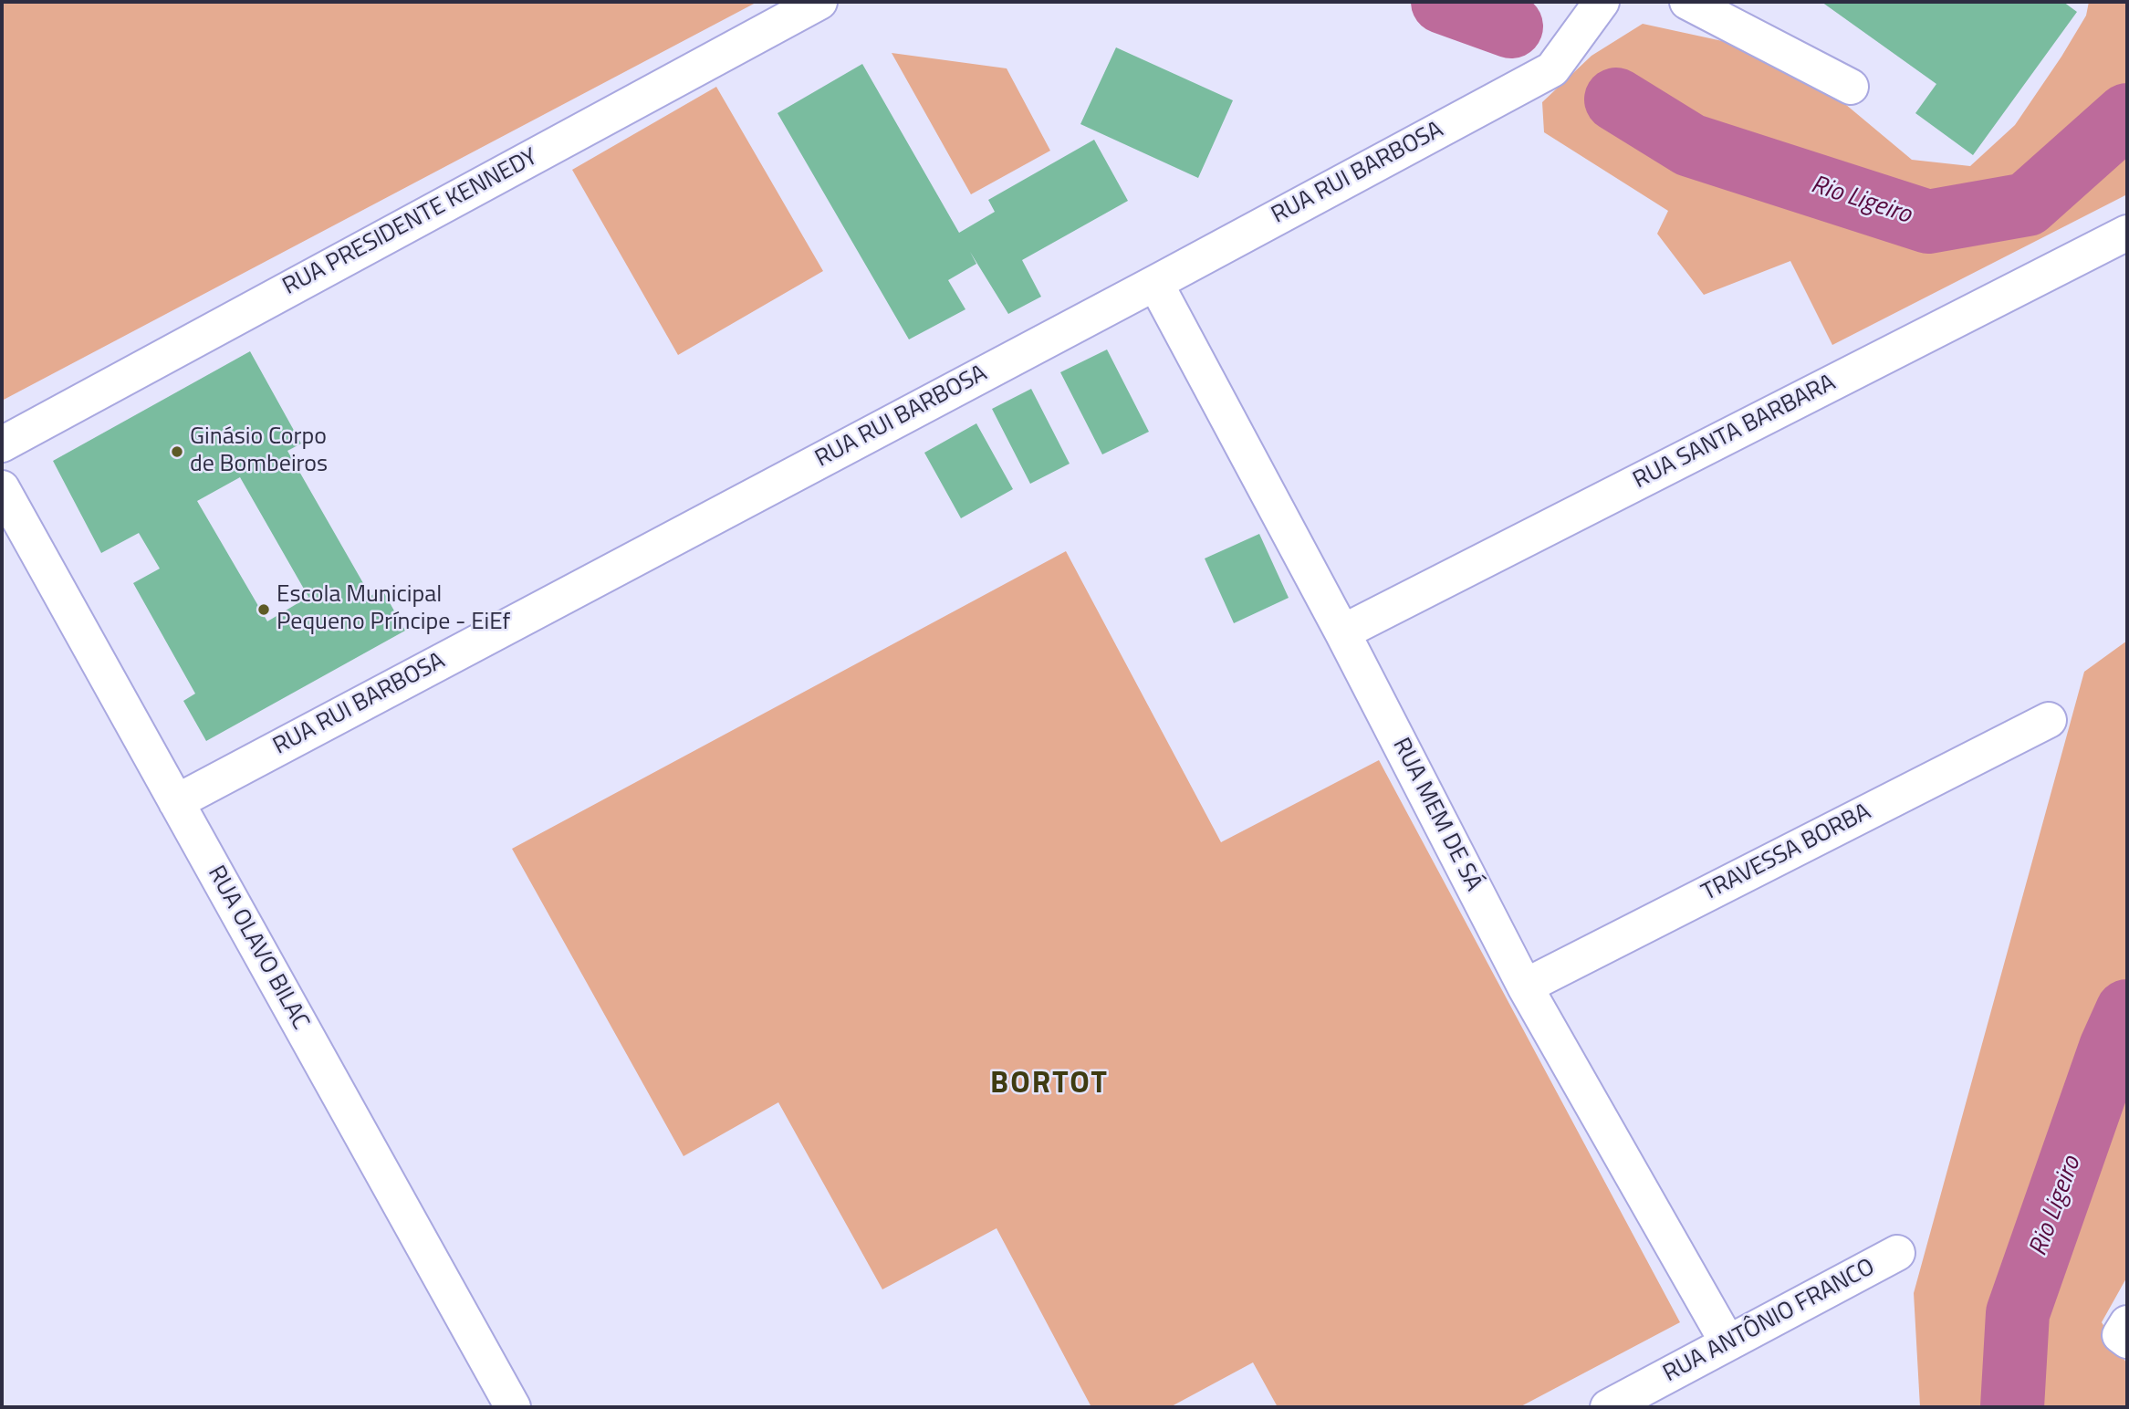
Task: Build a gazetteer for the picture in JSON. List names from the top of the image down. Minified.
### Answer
{"streets":{"street":["RUA RUI BARBOSA","RUA PRESIDENTE KENNEDY","RUA SANTA BARBARA","RUA MEM DE SÁ","TRAVESSA BORBA","RUA OLAVO BILAC","RUA ANTÔNIO FRANCO"]},"crossings":[["RUA RUI BARBOSA","RUA MEM DE SÁ"],["RUA RUI BARBOSA","RUA OLAVO BILAC"],["RUA SANTA BARBARA","RUA MEM DE SÁ"],["RUA MEM DE SÁ","TRAVESSA BORBA"],["RUA MEM DE SÁ","RUA ANTÔNIO FRANCO"]],"districts":["BORTOT"],"water":["Rio Ligeiro"],"places":["Ginásio Corpo de Bombeiros","Escola Municipal Pequeno Príncipe - EiEf"]}
